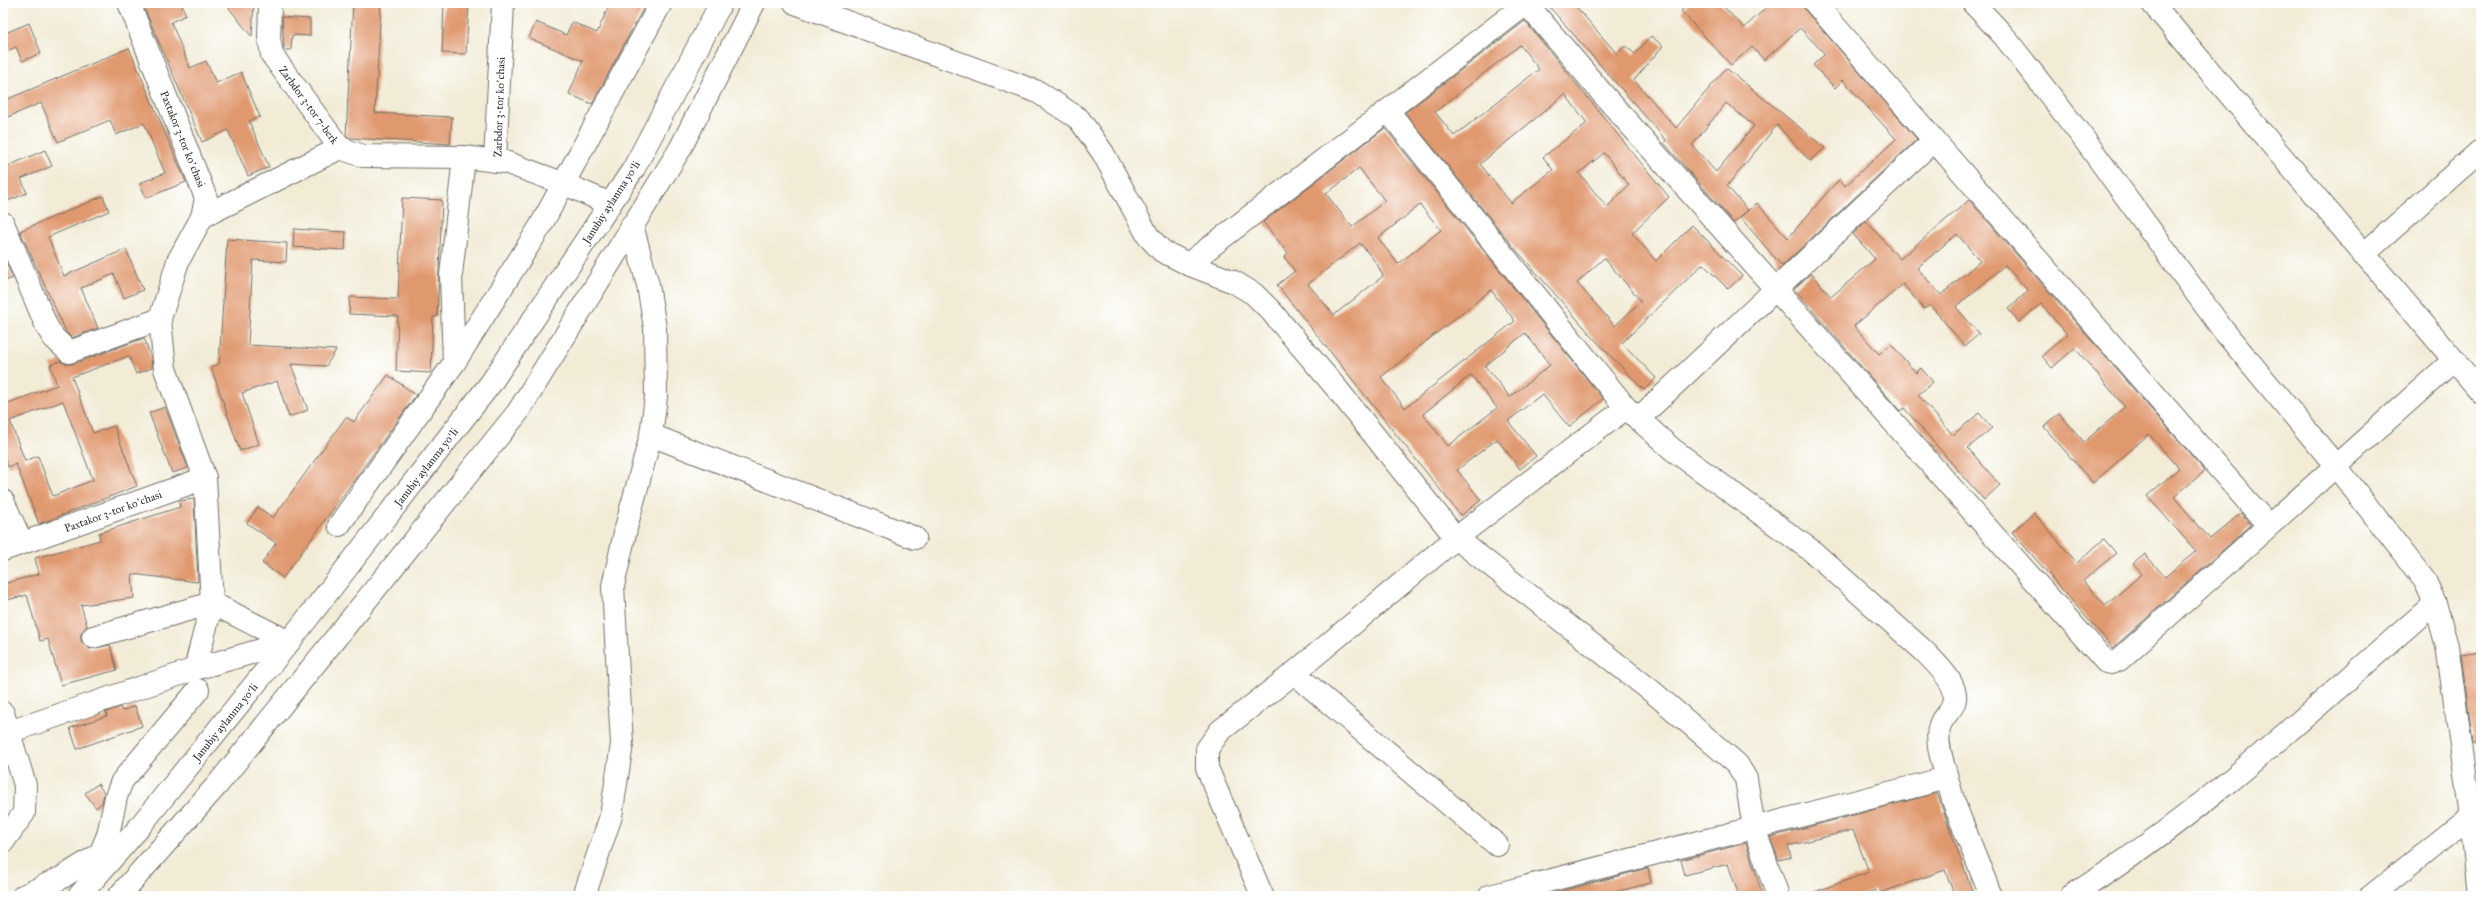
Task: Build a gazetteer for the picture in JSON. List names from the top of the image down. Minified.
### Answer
{"streets":{"main road":["Zarbdor 3-tor 7-berk","Zarbdor 3-tor koʼchasi","Paxtakor 3-tor koʼchasi","Janubiy aylanma yoʻli"]},"crossings":[["Zarbdor 3-tor 7-berk","Zarbdor 3-tor koʼchasi"],["Zarbdor 3-tor koʼchasi","Janubiy aylanma yoʻli"]]}
